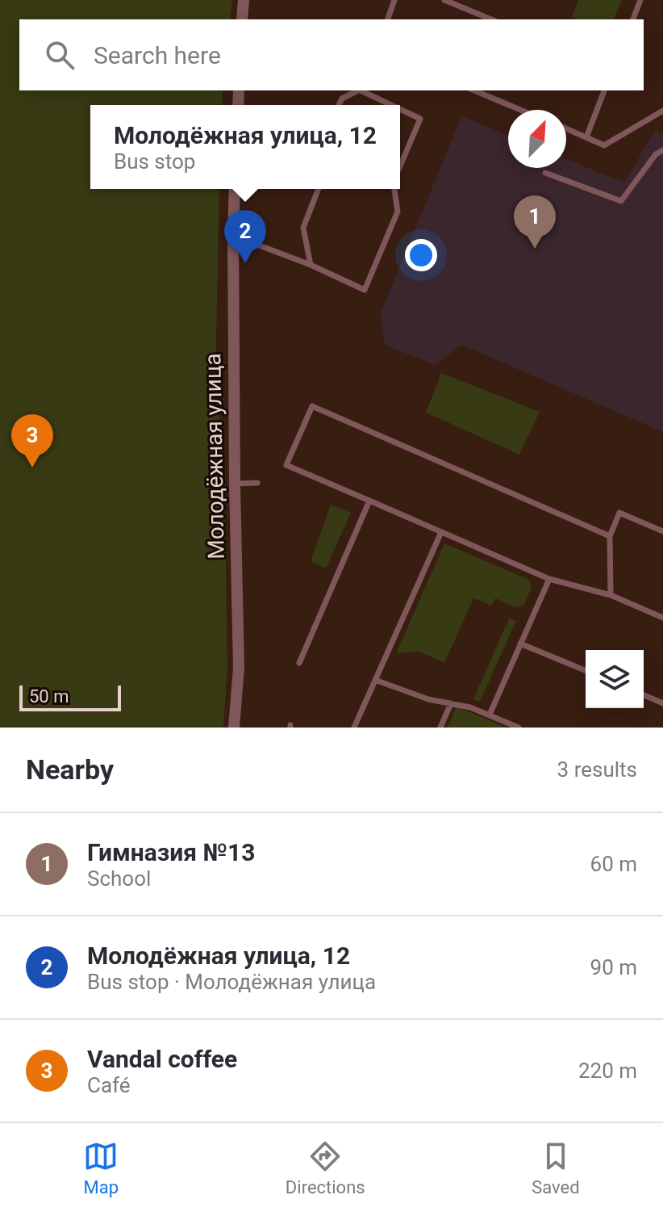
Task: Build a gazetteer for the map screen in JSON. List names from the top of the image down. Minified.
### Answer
{"streets":{"street":["Молодёжная улица"]},"scale_bar":"50 m","north":"top right","page":{"search":"Search here","popup":["Молодёжная улица, 12","Bus stop"],"pins":["1","2","3"],"scale":"50 m","heading":["Nearby","3 results"],"list":[{"mark":"1","name":"Гимназия №13","note":"School","value":"60 m"},{"mark":"2","name":"Молодёжная улица, 12","note":"Bus stop · Молодёжная улица","value":"90 m"},{"mark":"3","name":"Vandal coffee","note":"Café","value":"220 m"}],"nav":["Map","Directions","Saved"]}}
